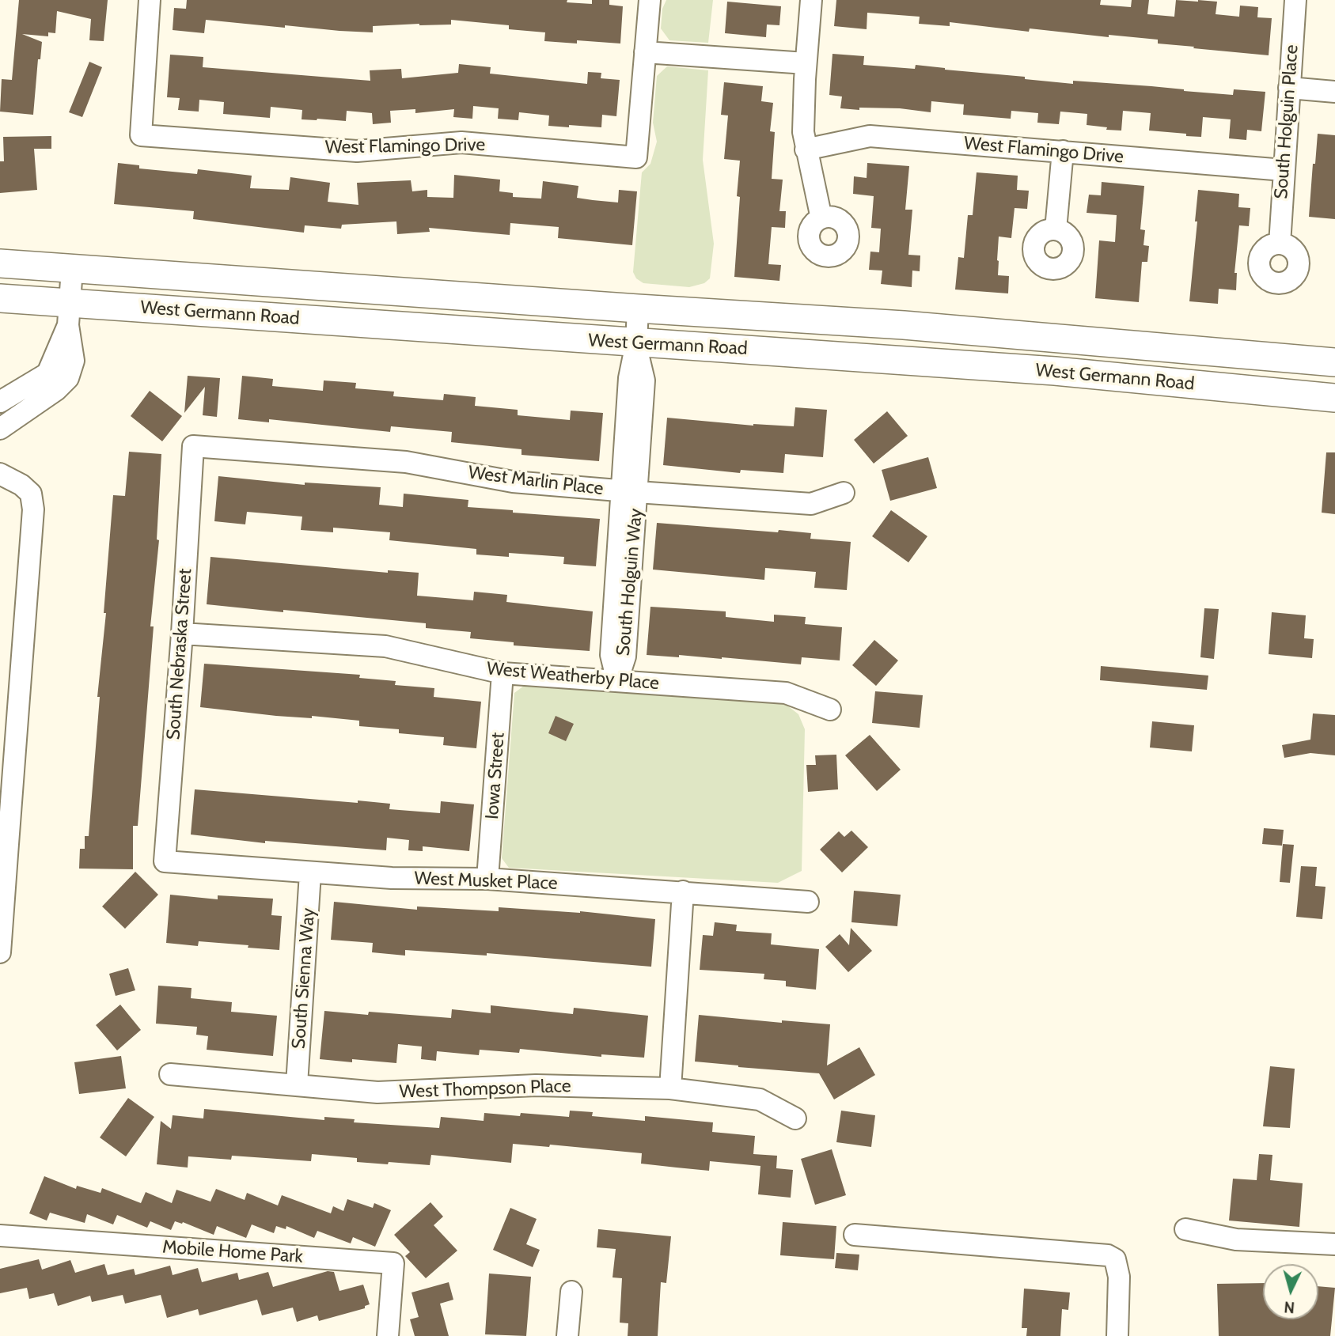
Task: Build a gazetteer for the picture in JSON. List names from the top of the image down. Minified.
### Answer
{"streets":{"main road":["West Germann Road"],"street":["South Holguin Place","West Flamingo Drive","West Marlin Place","South Holguin Way","South Nebraska Street","West Weatherby Place","Iowa Street","West Musket Place","South Sienna Way","West Thompson Place","Mobile Home Park"]},"crossings":[["South Holguin Place","West Flamingo Drive"],["West Germann Road","South Holguin Way"],["West Marlin Place","South Holguin Way"],["West Marlin Place","South Nebraska Street"],["South Holguin Way","West Weatherby Place"],["South Nebraska Street","West Weatherby Place"],["South Nebraska Street","West Musket Place"],["West Weatherby Place","Iowa Street"],["Iowa Street","West Musket Place"],["West Musket Place","South Sienna Way"],["South Sienna Way","West Thompson Place"]],"north":"bottom"}
